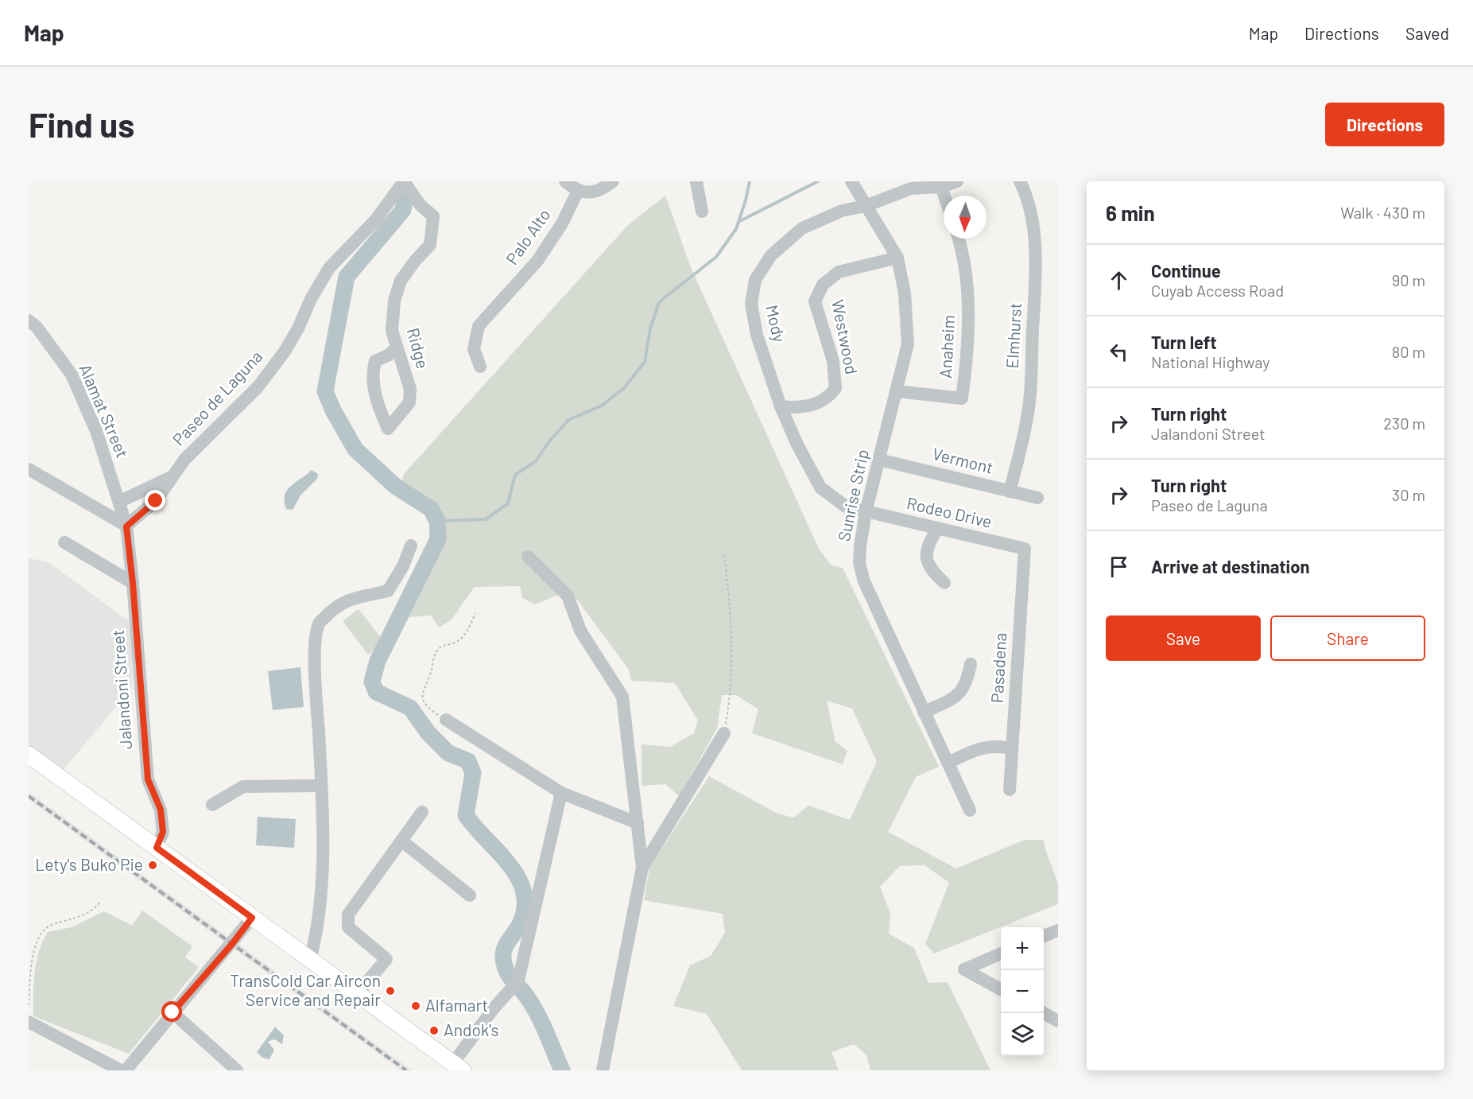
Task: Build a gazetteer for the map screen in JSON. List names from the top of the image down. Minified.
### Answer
{"streets":{"street":["Palo Alto","Mody","Elmhurst","Westwood","Anaheim","Ridge","Paseo de Laguna","Alamat Street","Vermont","Sunrise Strip","Rodeo Drive","Pasadena","Jalandoni Street"]},"crossings":[["Mody","Westwood"],["Mody","Sunrise Strip"],["Mody","Rodeo Drive"],["Elmhurst","Vermont"],["Westwood","Sunrise Strip"],["Anaheim","Sunrise Strip"],["Ridge","Paseo de Laguna"],["Paseo de Laguna","Alamat Street"],["Paseo de Laguna","Jalandoni Street"],["Alamat Street","Jalandoni Street"],["Vermont","Sunrise Strip"],["Sunrise Strip","Rodeo Drive"],["Rodeo Drive","Pasadena"]],"places":["Lety's Buko Pie","TransCold Car Aircon Service and Repair","Alfamart","Andok's"],"north":"bottom","page":{"header":"Map","nav":["Map","Directions","Saved"],"buttons":["Directions",["Save","Share"]],"title":"Find us","heading":["6 min","Walk · 430 m"],"list":[["Continue","Cuyab Access Road","90 m"],["Turn left","National Highway","80 m"],["Turn right","Jalandoni Street","230 m"],["Turn right","Paseo de Laguna","30 m"],"Arrive at destination"],"map_buttons":["+","−"]}}
